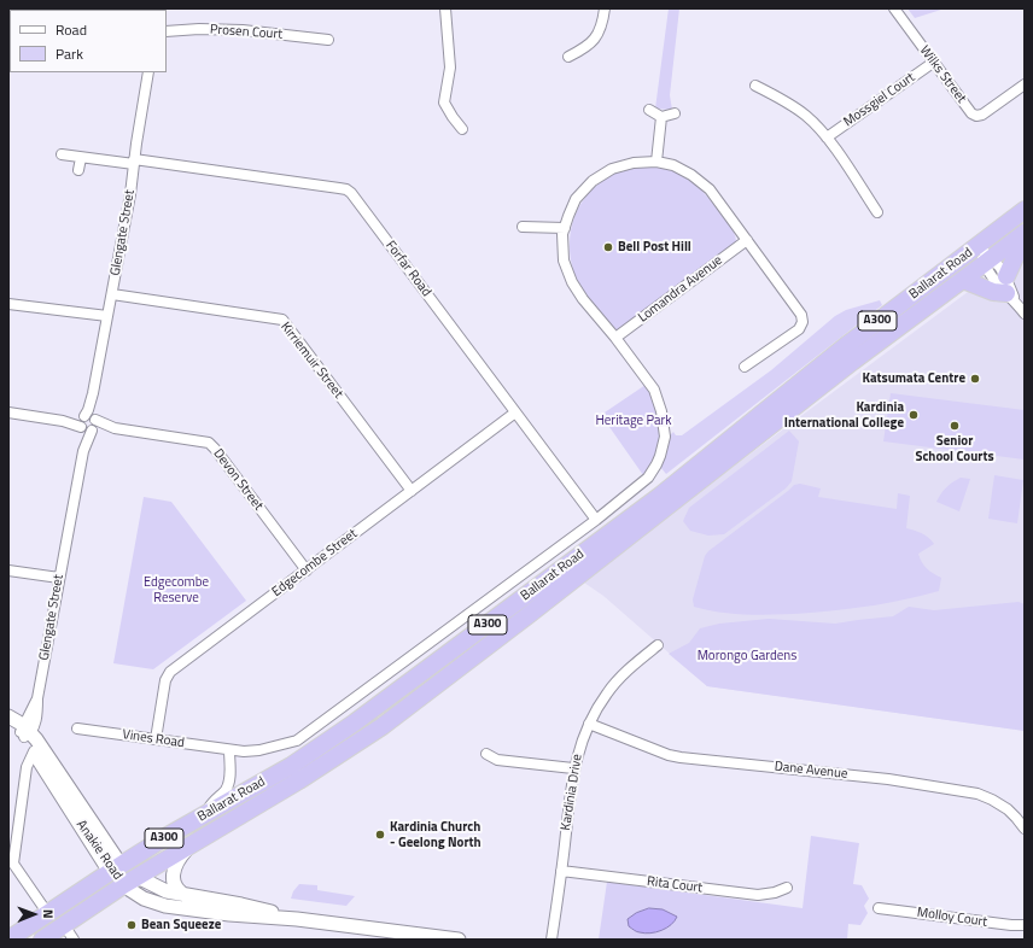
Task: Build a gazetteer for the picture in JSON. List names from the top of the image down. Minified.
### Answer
{"streets":{"highway":["Ballarat Road","A300","Anakie Road"],"street":["Prosen Court","Wilks Street","Mossgiel Court","Glengate Street","Forfar Road","Lomandra Avenue","Kirriemuir Street","Devon Street","Edgecombe Street","Vines Road","Dane Avenue","Kardinia Drive","Rita Court","Molloy Court"]},"crossings":[["Wilks Street","Mossgiel Court"],["Glengate Street","Forfar Road"],["Glengate Street","Kirriemuir Street"],["Glengate Street","Devon Street"],["Glengate Street","Anakie Road"],["Forfar Road","Ballarat Road"],["Forfar Road","Edgecombe Street"],["Ballarat Road","Lomandra Avenue"],["Ballarat Road","Vines Road"],["Ballarat Road","Anakie Road"],["Kirriemuir Street","Edgecombe Street"],["Devon Street","Edgecombe Street"],["Edgecombe Street","Vines Road"],["Dane Avenue","Kardinia Drive"],["Kardinia Drive","Rita Court"]],"parks":["Heritage Park","Edgecombe Reserve","Morongo Gardens"],"places":["Bell Post Hill","Katsumata Centre","Kardinia International College","Senior School Courts","Kardinia Church - Geelong North","Bean Squeeze"],"legend":["Road","Park"],"north":"right"}
